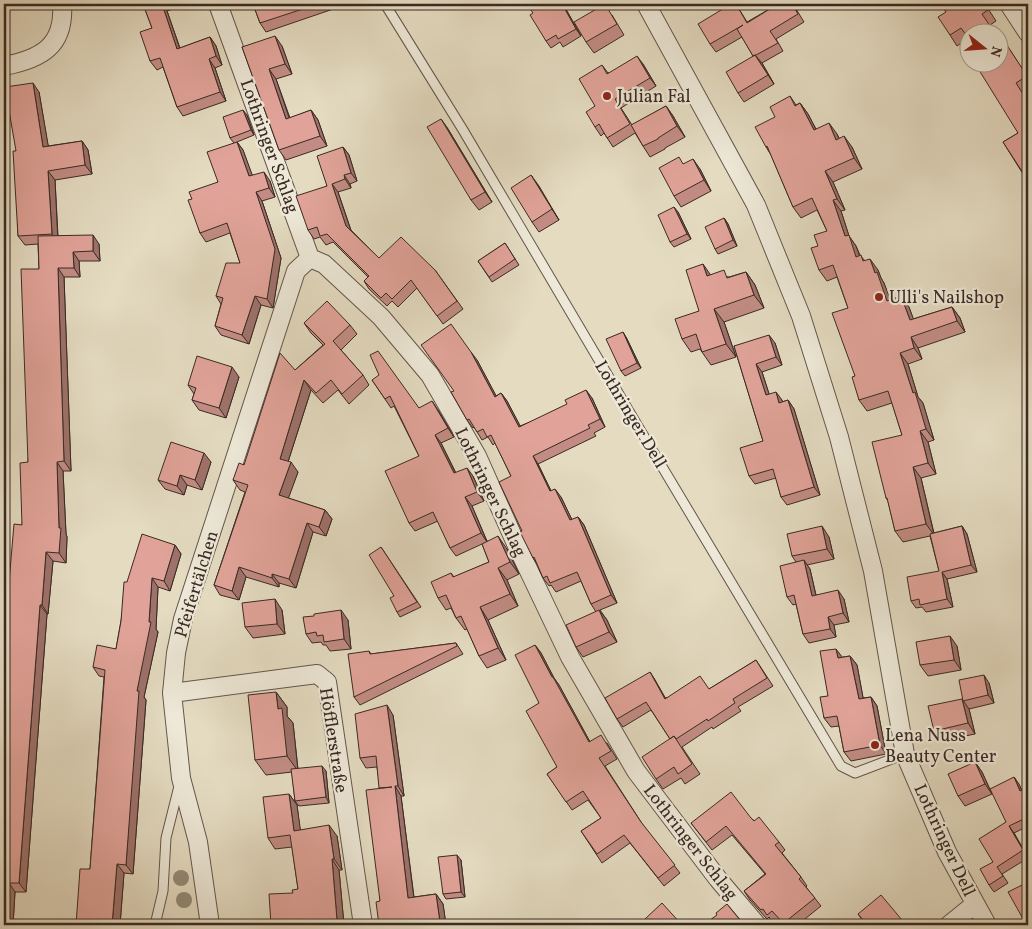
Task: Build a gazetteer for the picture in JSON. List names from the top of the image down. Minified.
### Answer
{"streets":{"street":["Lothringer Schlag","Lothringer Dell","Pfeifertälchen","Höfflerstraße"]},"crossings":[["Lothringer Schlag","Pfeifertälchen"],["Pfeifertälchen","Höfflerstraße"]],"places":["Julian Fal","Ulli's Nailshop","Lena Nuss Beauty Center"],"north":"right"}
